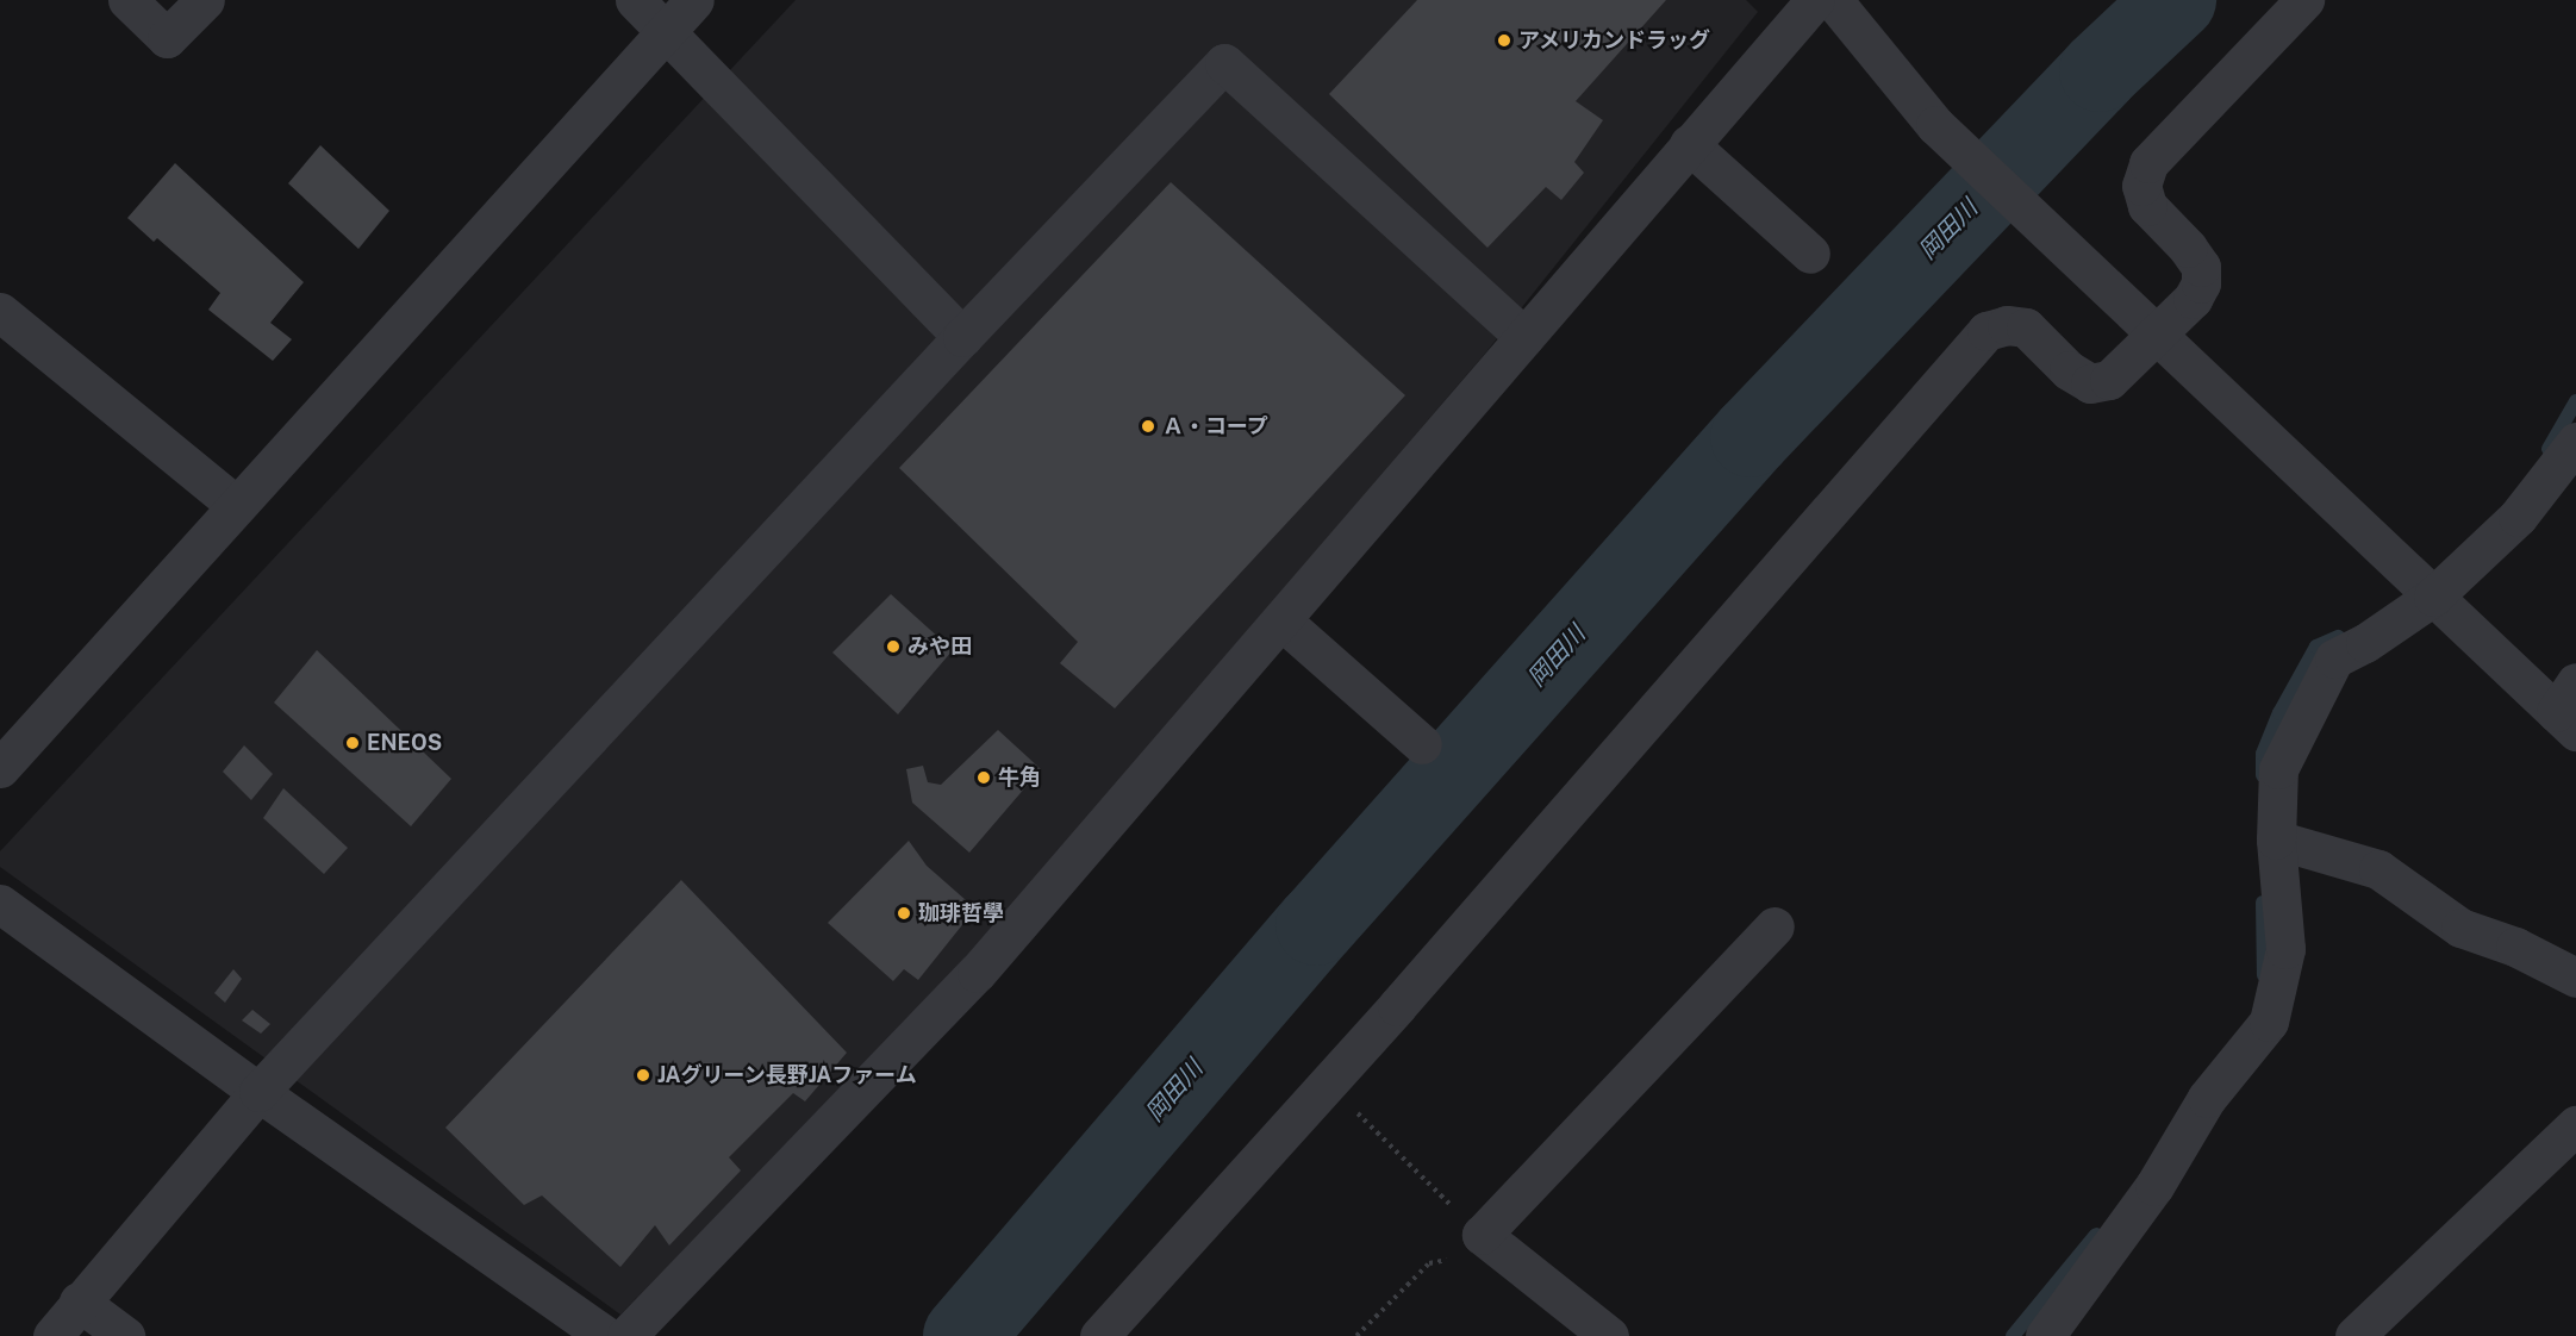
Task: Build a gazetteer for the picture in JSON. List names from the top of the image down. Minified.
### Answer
{"water":["岡田川"],"places":["アメリカンドラッグ","Ａ・コープ","みや田","ENEOS","牛角","珈琲哲學","JAグリーン長野JAファーム"]}
